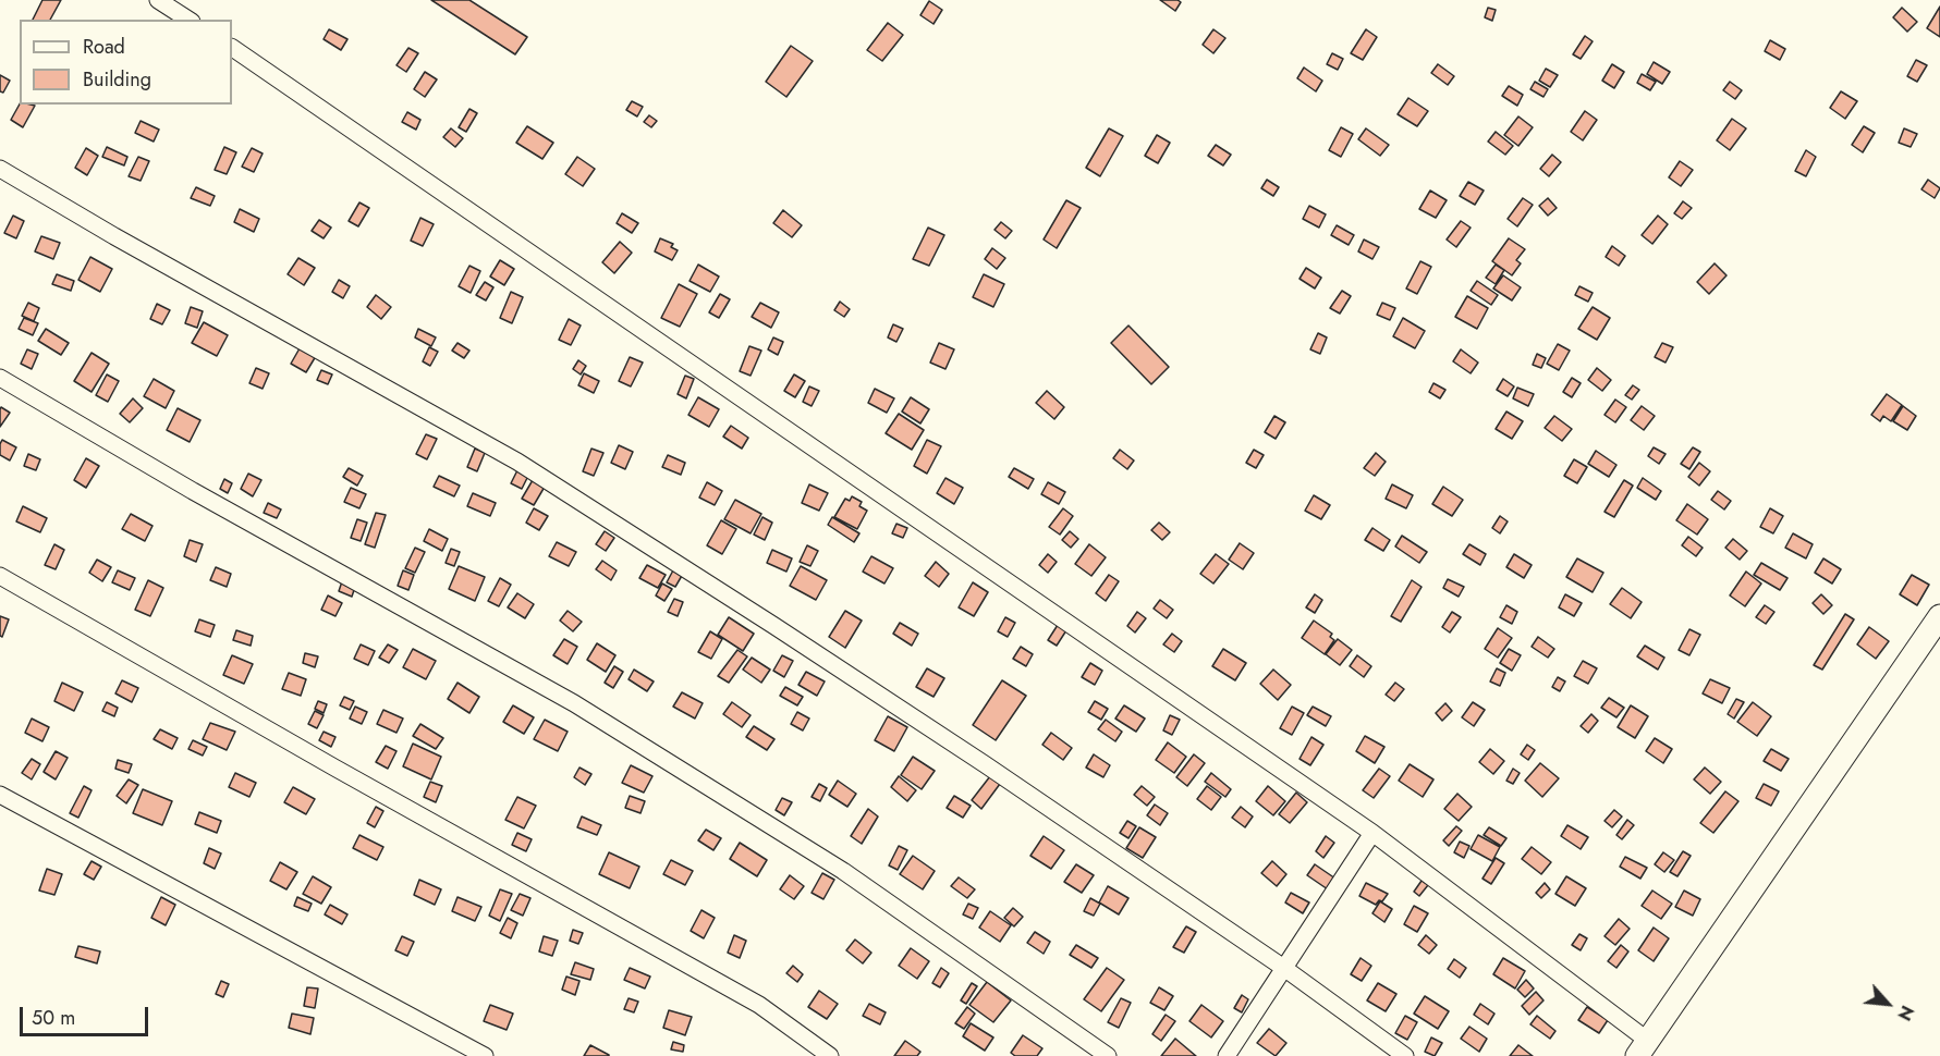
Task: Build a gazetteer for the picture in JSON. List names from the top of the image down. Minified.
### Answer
{"legend":["Road","Building"],"scale_bar":"50 m","north":"bottom right"}
